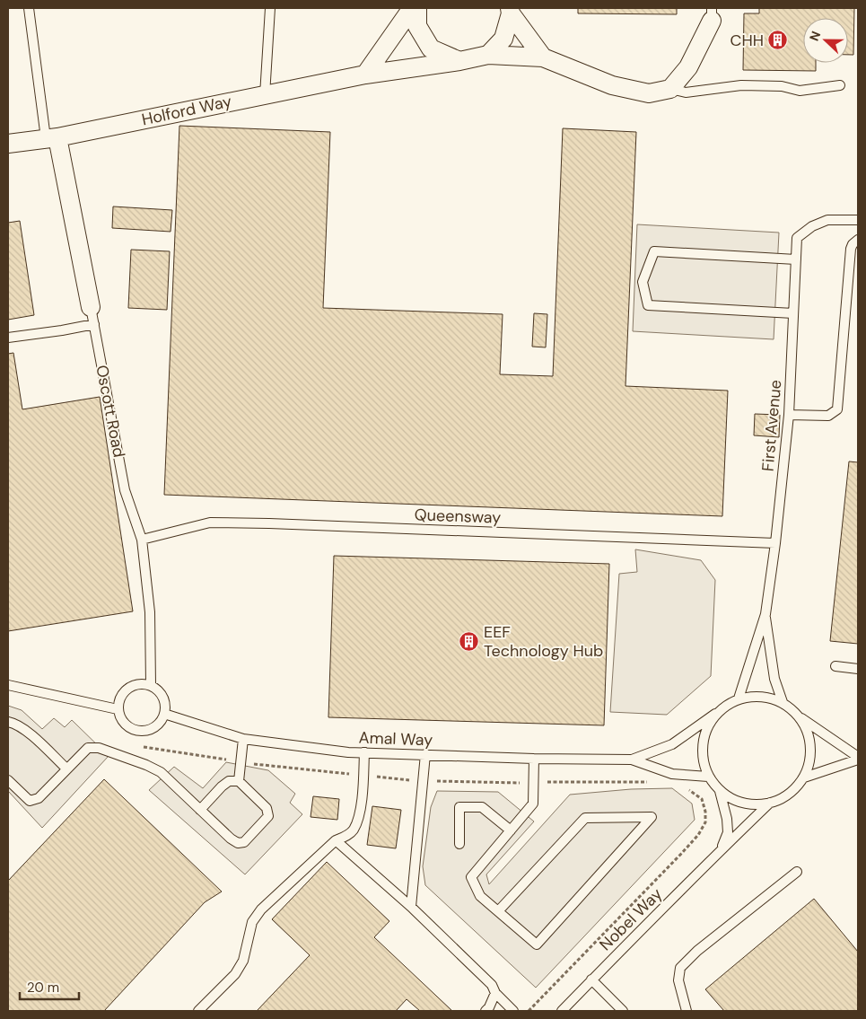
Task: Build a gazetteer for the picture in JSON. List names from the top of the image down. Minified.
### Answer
{"streets":{"street":["Holford Way","Oscott Road"],"lane":["First Avenue","Queensway","Amal Way","Nobel Way"]},"crossings":[["Holford Way","Oscott Road"],["Oscott Road","Queensway"],["Oscott Road","Amal Way"],["First Avenue","Queensway"],["First Avenue","Amal Way"],["First Avenue","Nobel Way"],["Amal Way","Nobel Way"]],"places":{"building":["CHH","EEF Technology Hub"]},"scale_bar":"20 m","north":"left"}
